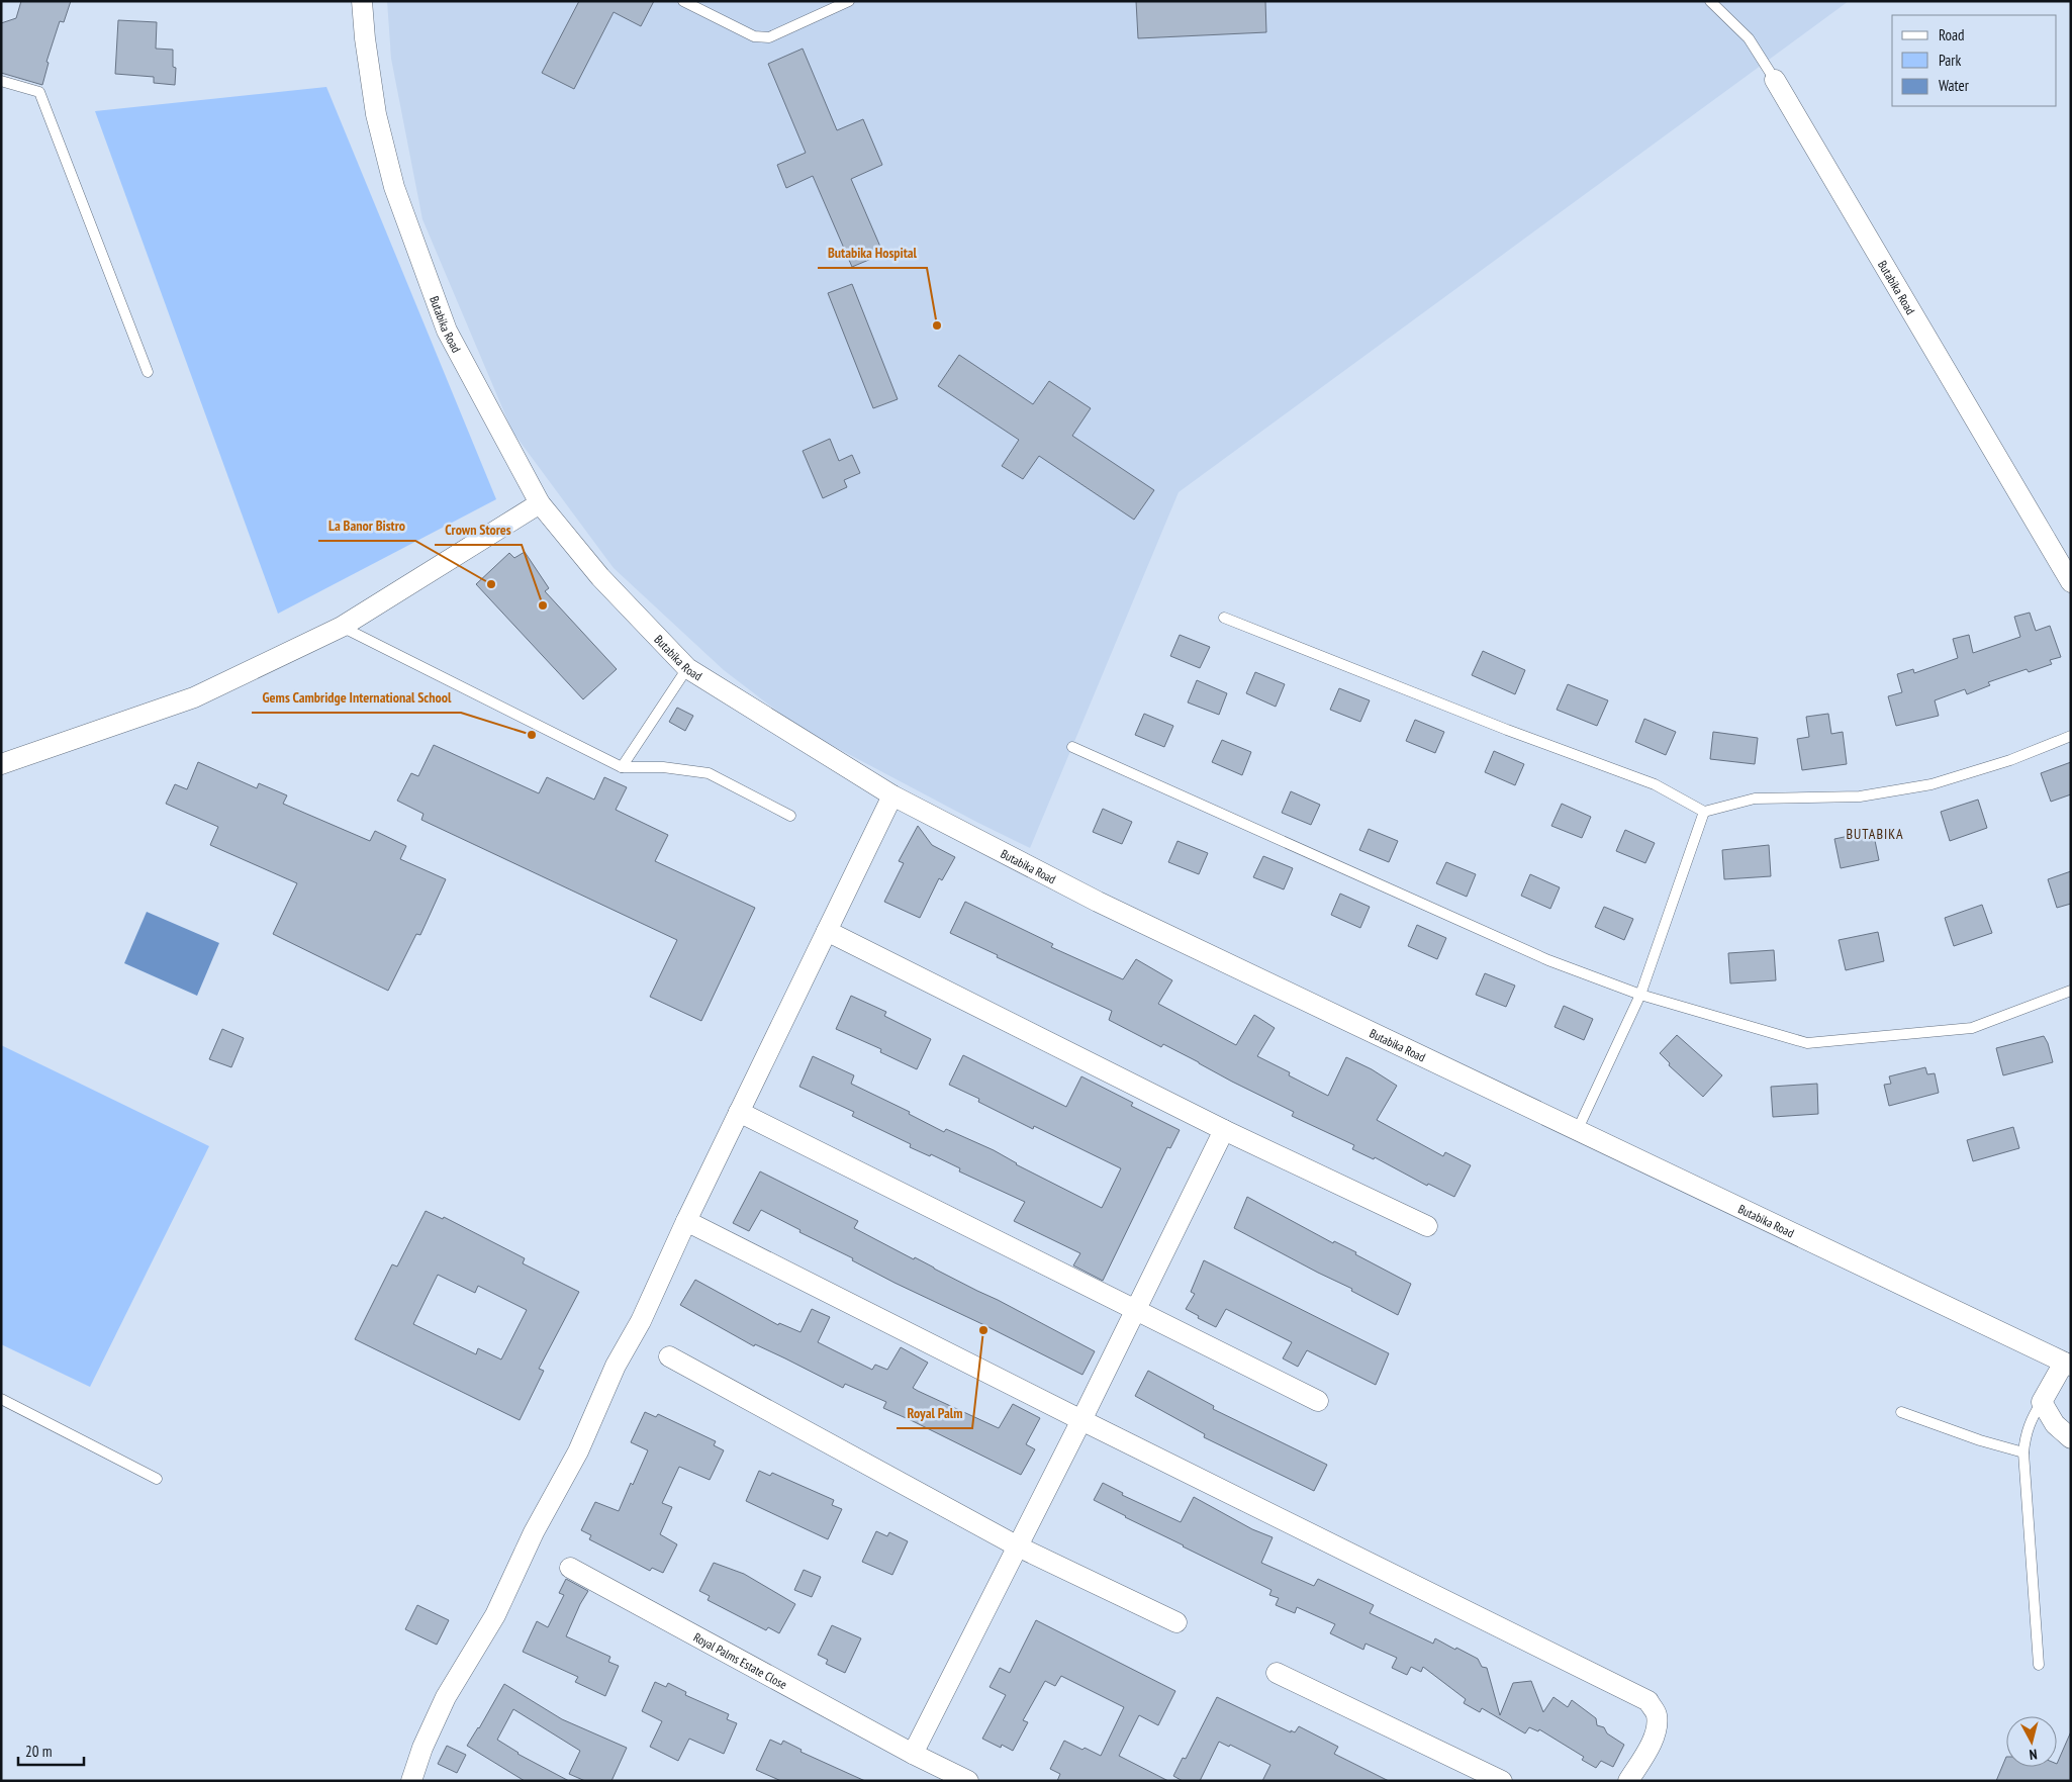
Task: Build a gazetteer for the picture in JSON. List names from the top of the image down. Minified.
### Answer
{"streets":{"street":["Butabika Road","Royal Palms Estate Close"]},"districts":["BUTABIKA"],"places":["Butabika Hospital","La Banor Bistro","Crown Stores","Gems Cambridge International School","Royal Palm"],"legend":["Road","Park","Water"],"scale_bar":"20 m","north":"bottom"}
